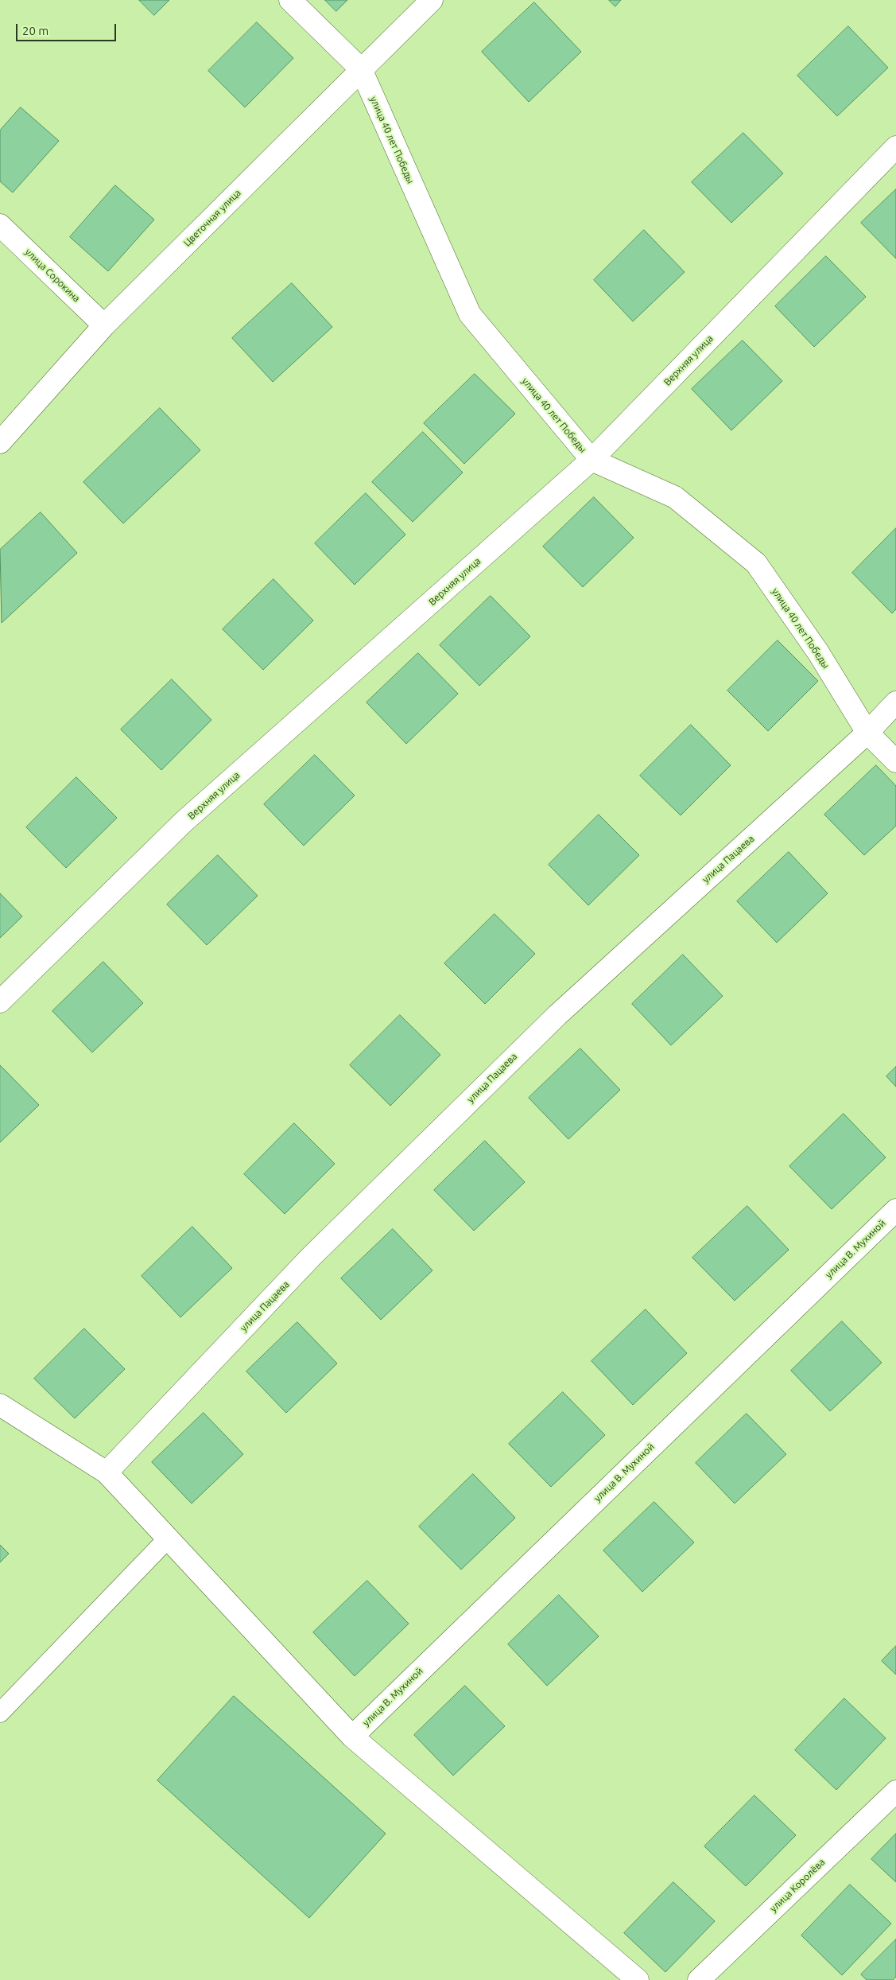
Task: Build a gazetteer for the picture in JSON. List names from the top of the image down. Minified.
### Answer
{"streets":{"street":["улица 40 лет Победы","Цветочная улица","улица Сорокина","Верхняя улица","улица Пацаева","улица В. Мухиной","улица Королёва"]},"crossings":[["улица 40 лет Победы","Цветочная улица"],["улица 40 лет Победы","Верхняя улица"],["улица 40 лет Победы","улица Пацаева"],["Цветочная улица","улица Сорокина"]],"scale_bar":"20 m"}
